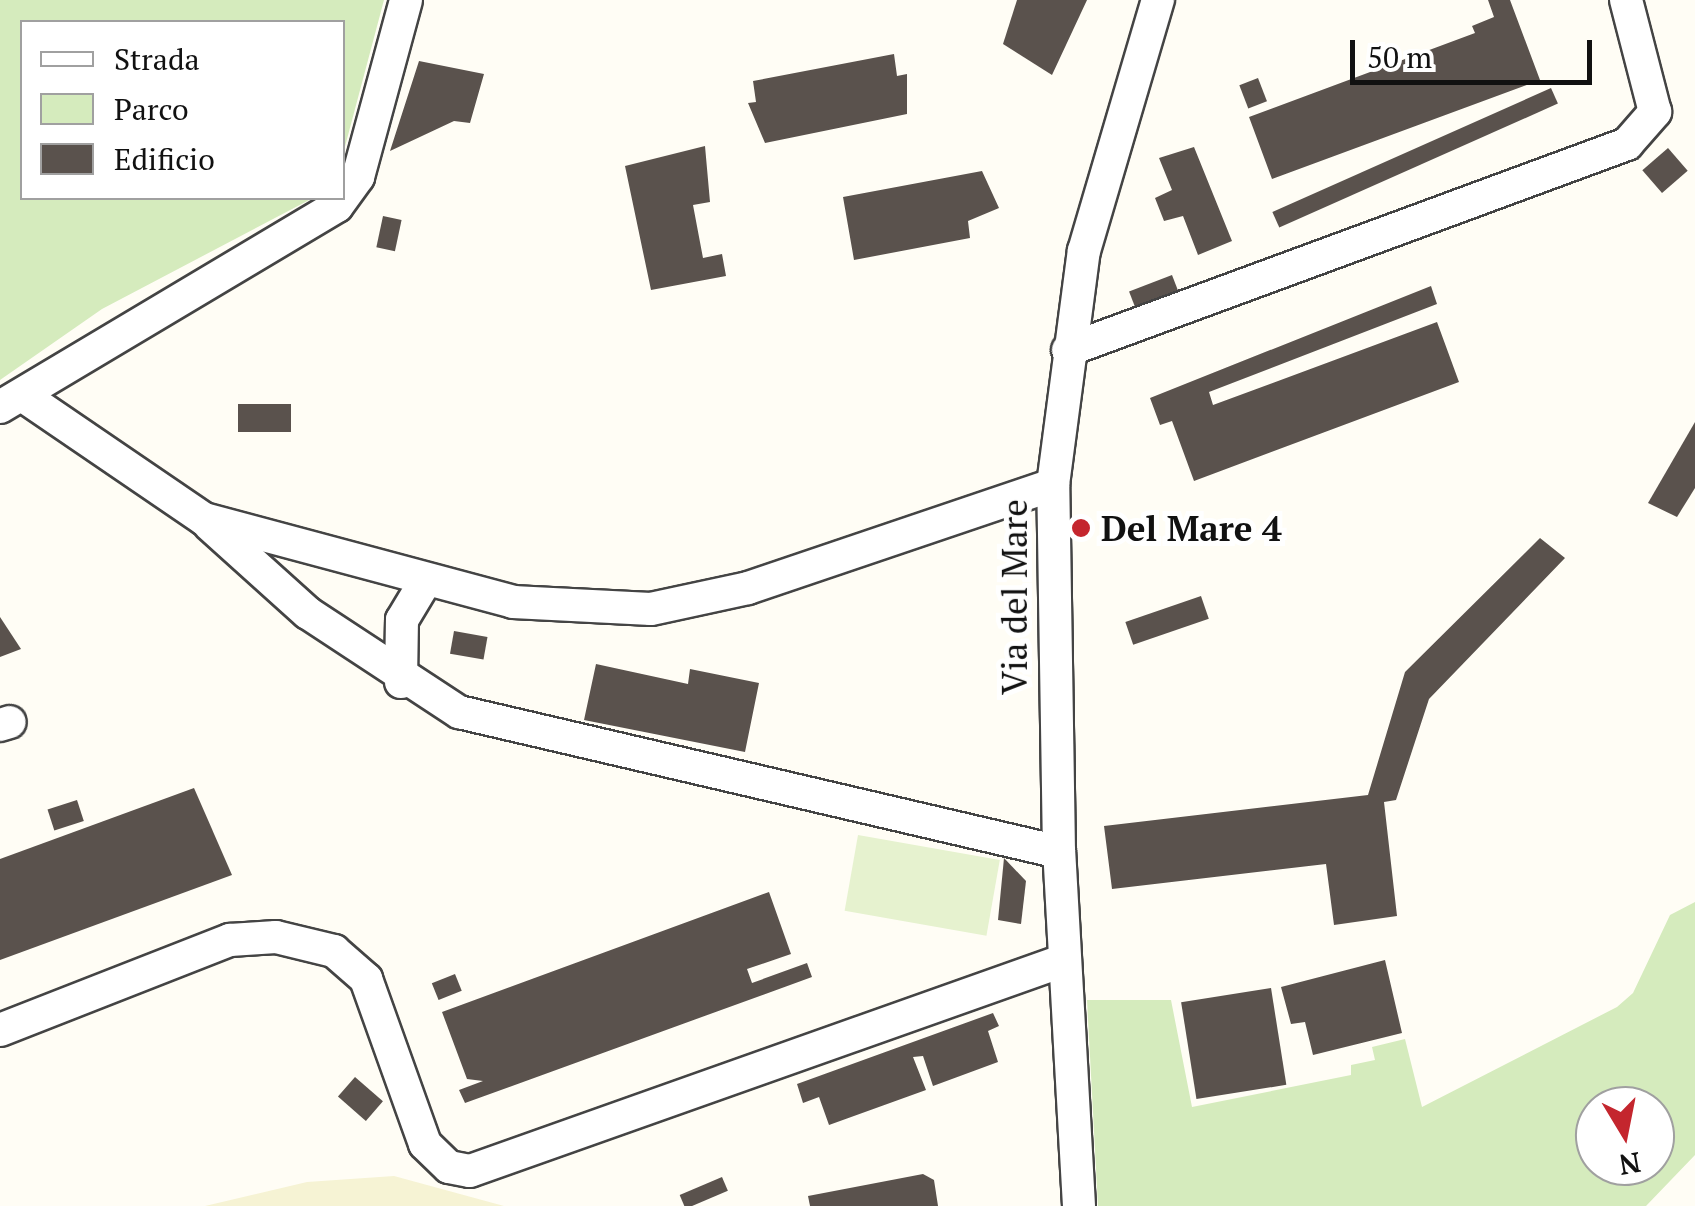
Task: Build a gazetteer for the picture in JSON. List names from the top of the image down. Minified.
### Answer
{"streets":{"street":["Via del Mare"]},"places":["Del Mare 4"],"legend":["Strada","Parco","Edificio"],"scale_bar":"50 m","north":"bottom"}
